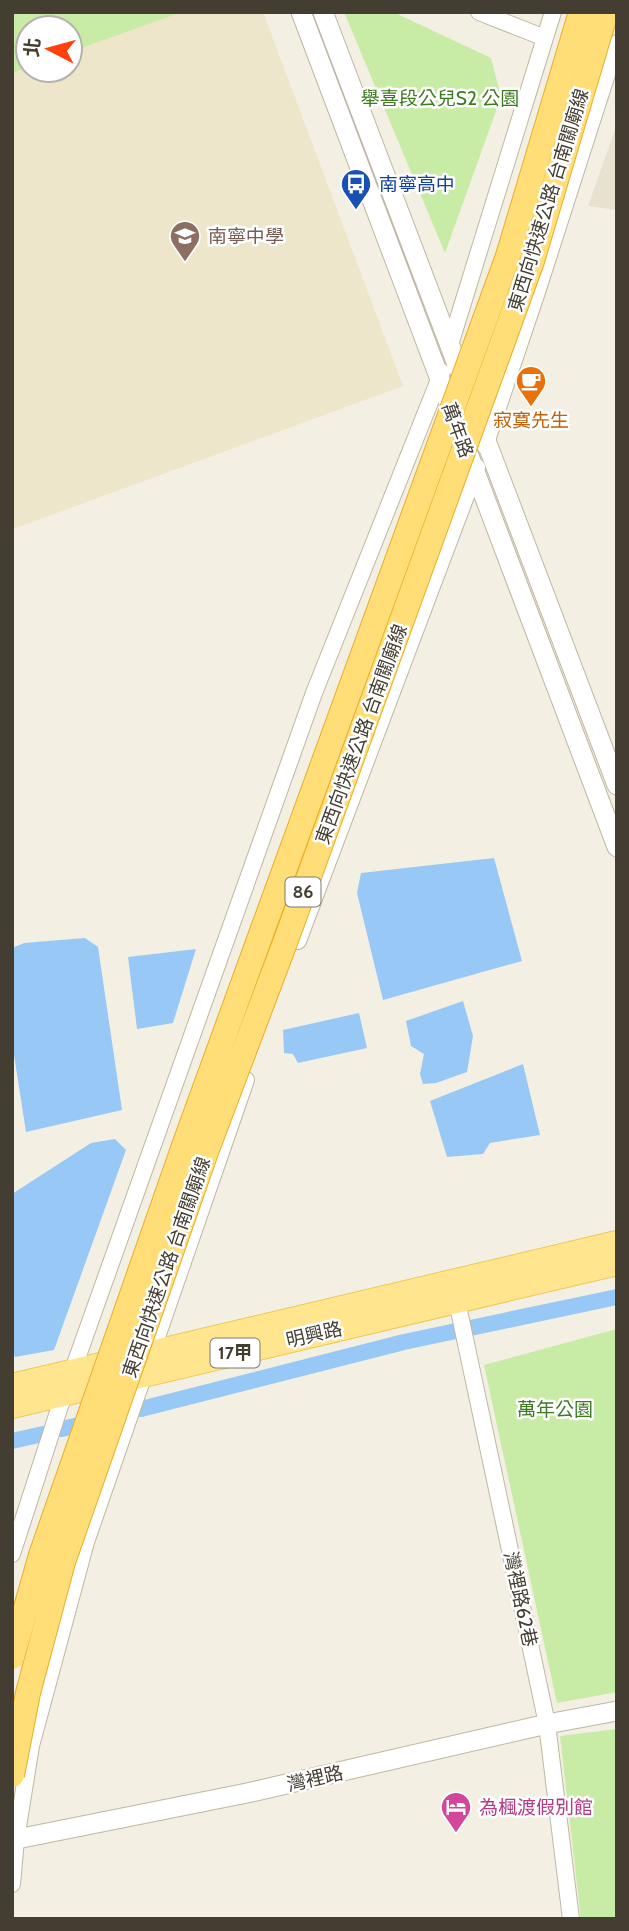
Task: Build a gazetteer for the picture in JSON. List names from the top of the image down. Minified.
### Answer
{"streets":{"highway":["東西向快速公路 台南關廟線","86"],"main road":["明興路","17甲"],"street":["萬年路","灣裡路62巷","灣裡路"]},"crossings":[["明興路","灣裡路62巷"],["灣裡路62巷","灣裡路"]],"parks":["舉喜段公兒S2 公園","萬年公園"],"places":{"bus stop":["南寧高中"],"school or university":["南寧中學"],"cafe":["寂寞先生"],"hotel":["為楓渡假別館"]},"north":"left"}
